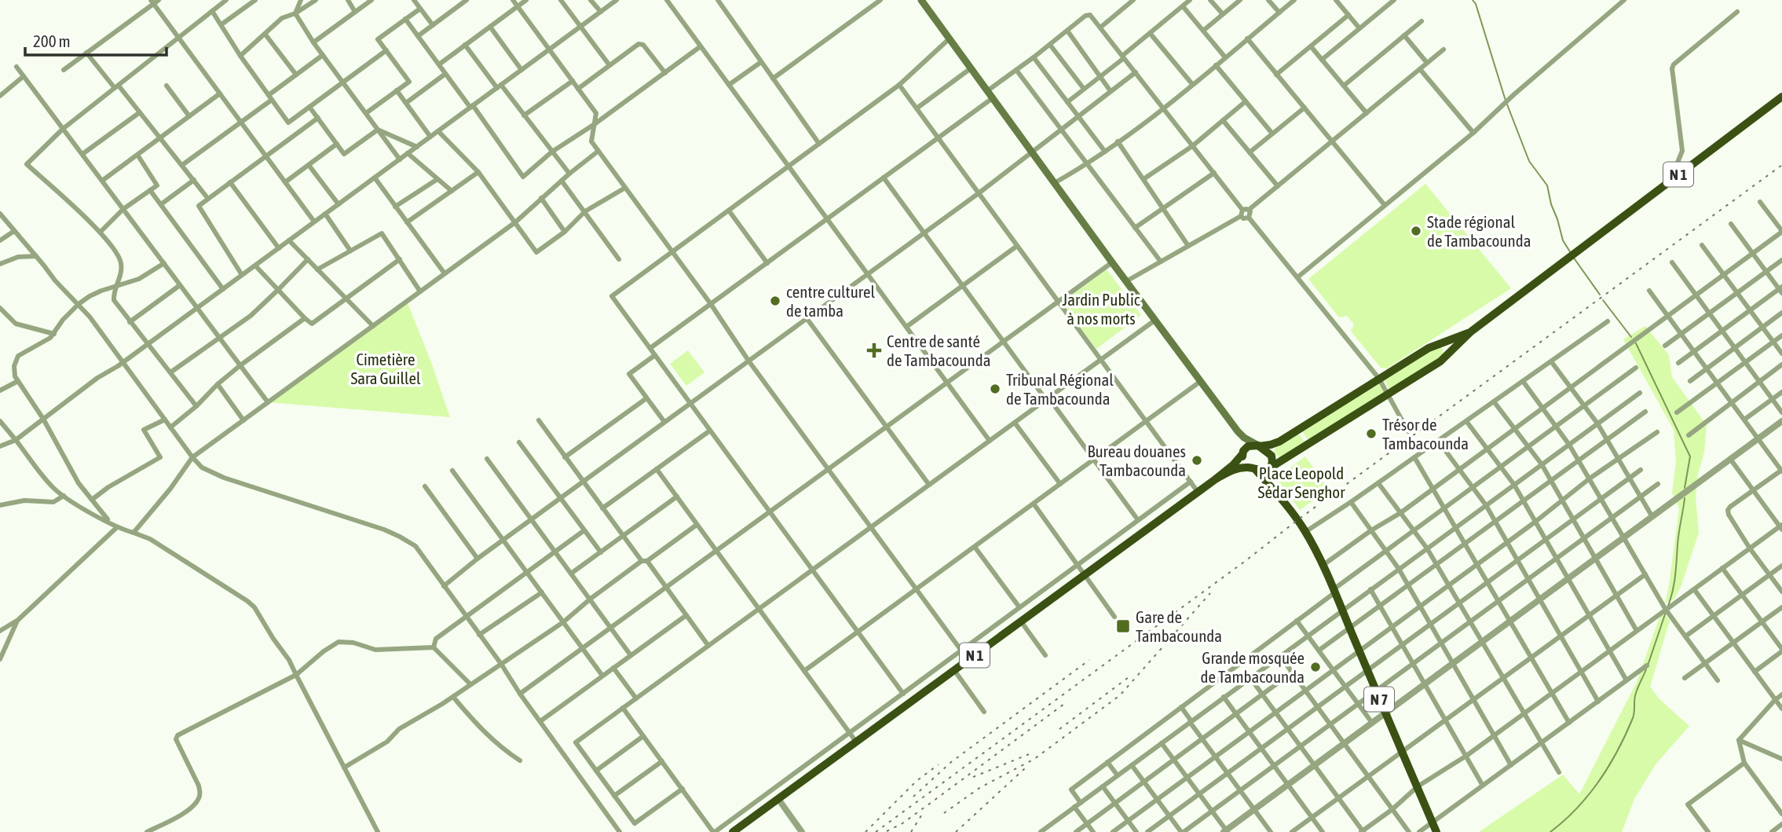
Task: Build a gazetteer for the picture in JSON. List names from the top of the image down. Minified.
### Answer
{"streets":{"highway":["N 1","N 7"]},"crossings":[["N 1","N 7"]],"parks":["Jardin Public à nos morts","Cimetière Sara Guillel","Place Leopold Sédar Senghor"],"places":{"other":["Stade régional de Tambacounda","centre culturel de tamba","Tribunal Régional de Tambacounda","Trésor de Tambacounda","Bureau douanes Tambacounda","Grande mosquée de Tambacounda"],"health":["Centre de santé de Tambacounda"],"transit":["Gare de Tambacounda"]},"scale_bar":"200 m"}
